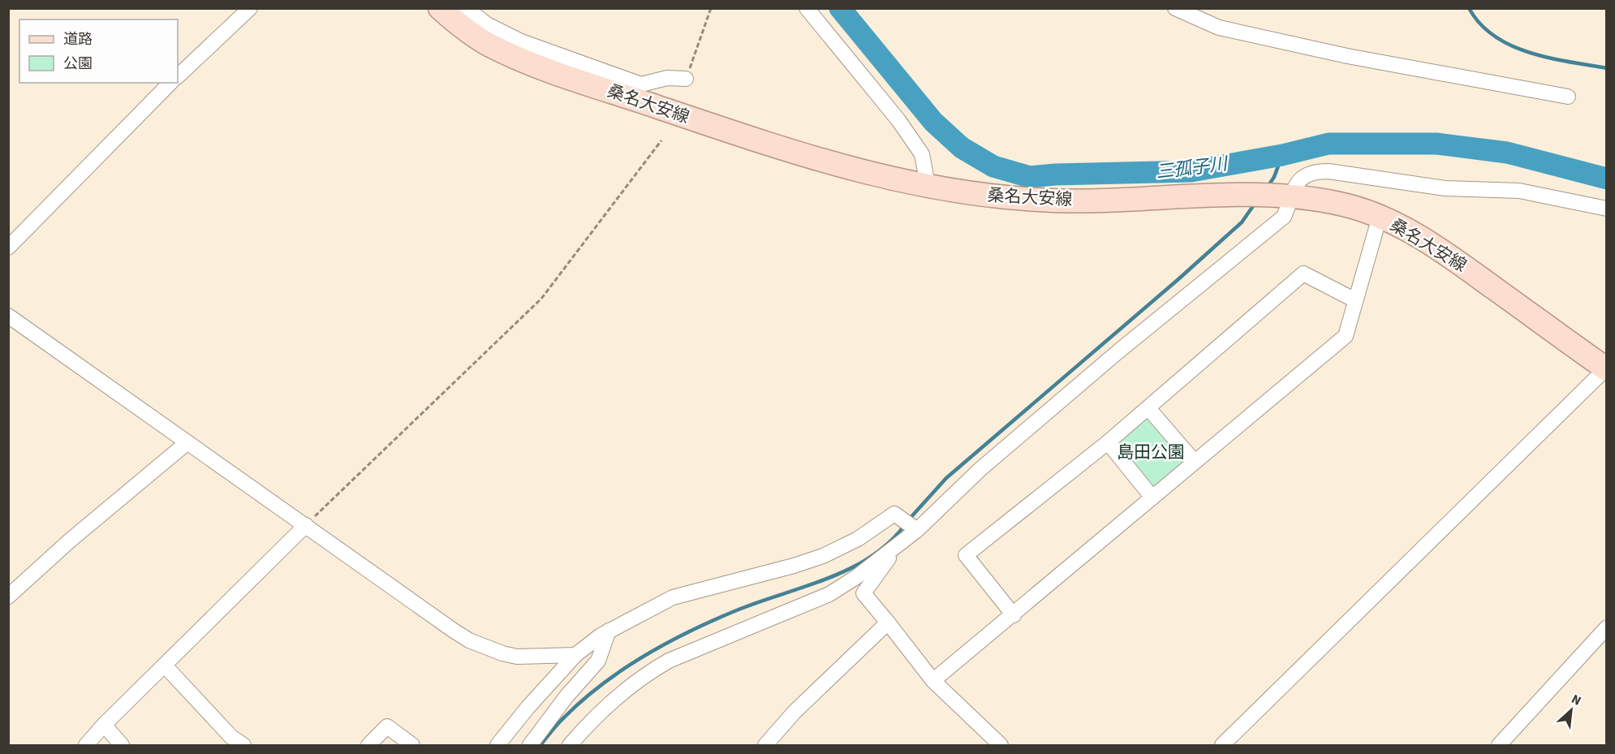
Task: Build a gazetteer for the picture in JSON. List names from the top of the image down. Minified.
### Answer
{"streets":{"main road":["桑名大安線"]},"water":["三孤子川"],"parks":["島田公園"],"legend":["道路","公園"],"north":"top right"}
